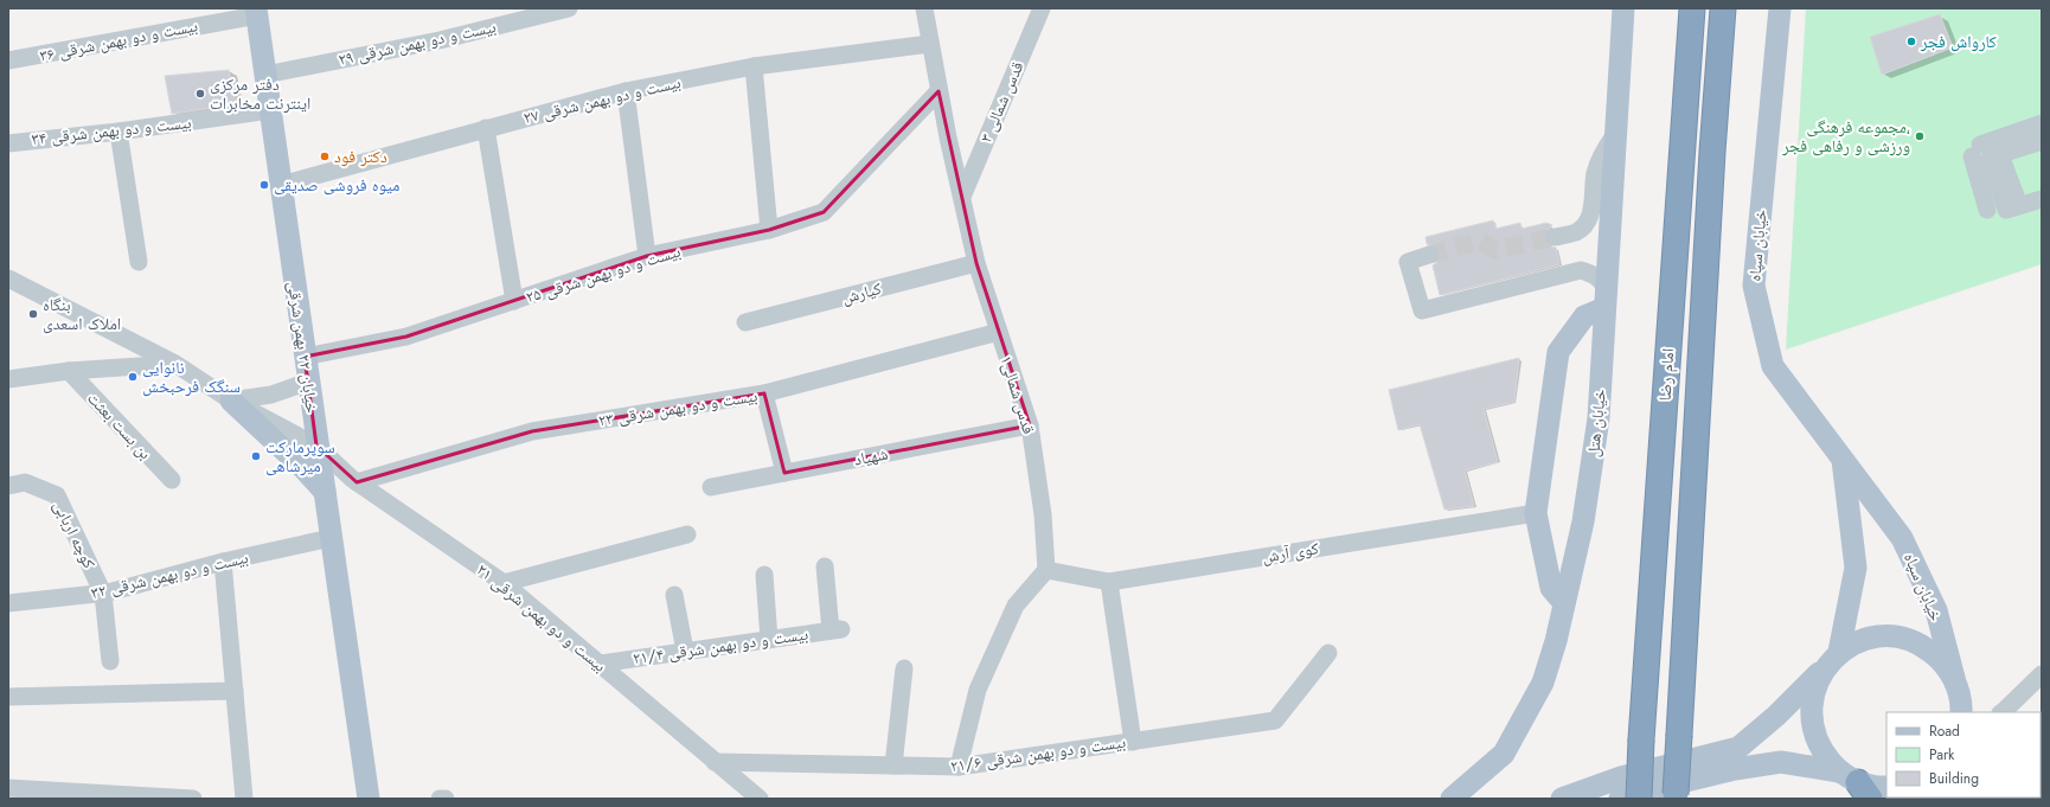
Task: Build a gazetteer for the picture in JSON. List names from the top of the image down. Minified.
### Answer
{"streets":{"highway":["امام رضا"],"main road":["خیابان سپاه","خیابان ۲۲ بهمن شرقی","خیابان هتل"],"street":["بیست و دو بهمن شرقی ۳۶","بیست و دو بهمن شرقی ۲۹","بیست و دو بهمن شرقی ۲۷","قدس شمالی ۳","بیست و دو بهمن شرقی ۳۴","بیست و دو بهمن شرقی ۲۵","کیارش","قدس شمالی۱","بیست و دو بهمن شرقی ۲۳","بن بست بعثت","شهیاد","کوچه اربابی","کوی آرش","بیست و دو بهمن شرقی ۳۲","بیست و دو بهمن شرقی ۲۱","بیست و دو بهمن شرقی ۲۱/۴","بیست و دو بهمن شرقی ۲۱/۶"]},"crossings":[["بیست و دو بهمن شرقی ۳۶","خیابان ۲۲ بهمن شرقی"],["بیست و دو بهمن شرقی ۲۹","خیابان ۲۲ بهمن شرقی"],["بیست و دو بهمن شرقی ۲۷","خیابان ۲۲ بهمن شرقی"],["بیست و دو بهمن شرقی ۲۷","قدس شمالی۱"],["قدس شمالی ۳","قدس شمالی۱"],["بیست و دو بهمن شرقی ۳۴","خیابان ۲۲ بهمن شرقی"],["بیست و دو بهمن شرقی ۲۵","خیابان ۲۲ بهمن شرقی"],["بیست و دو بهمن شرقی ۲۵","قدس شمالی۱"],["کیارش","قدس شمالی۱"],["خیابان ۲۲ بهمن شرقی","بیست و دو بهمن شرقی ۳۲"],["خیابان ۲۲ بهمن شرقی","بیست و دو بهمن شرقی ۲۱"],["قدس شمالی۱","بیست و دو بهمن شرقی ۲۳"],["قدس شمالی۱","شهیاد"],["قدس شمالی۱","کوی آرش"],["بیست و دو بهمن شرقی ۲۳","بیست و دو بهمن شرقی ۲۱"],["کوچه اربابی","بیست و دو بهمن شرقی ۳۲"],["بیست و دو بهمن شرقی ۲۱","بیست و دو بهمن شرقی ۲۱/۴"],["بیست و دو بهمن شرقی ۲۱","بیست و دو بهمن شرقی ۲۱/۶"]],"places":["کارواش فجر","دفتر مرکزی اینترنت مخابرات","مجموعه فرهنگی، ورزشی و رفاهی فجر","دکتر فود","میوه فروشی صدیقی","بنگاه املاک اسعدی","نانوایی سنگک فرحبخش","سوپرمارکت میرشاهی"],"legend":["Road","Park","Building"]}
